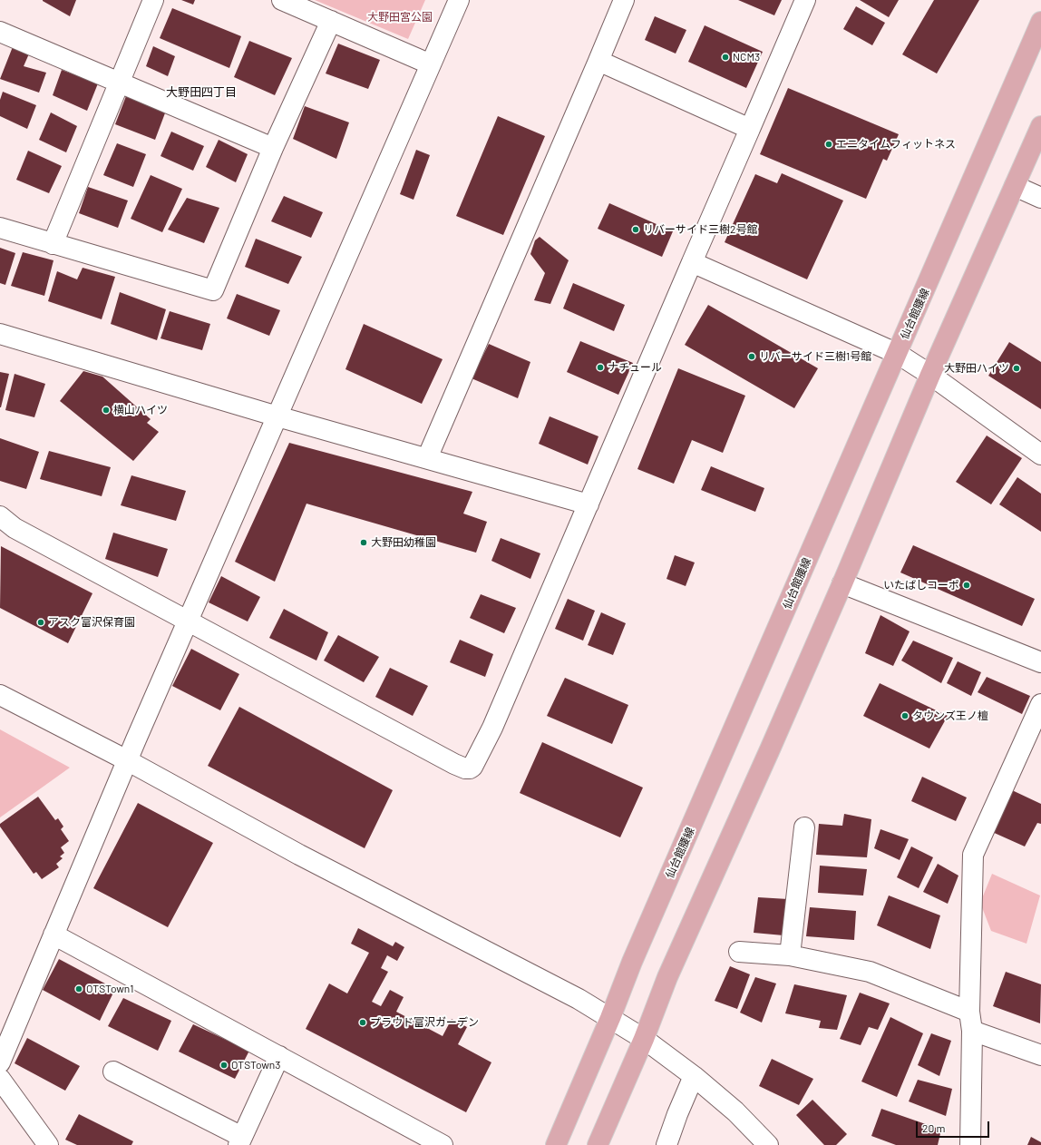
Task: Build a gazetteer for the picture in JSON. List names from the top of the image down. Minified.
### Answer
{"streets":{"main road":["仙台館腰線"]},"districts":["大野田四丁目"],"parks":["大野田宮公園"],"places":["NCM3","エニタイムフィットネス","リバーサイド三樹2号館","リバーサイド三樹1号館","ナチュール","大野田ハイツ","横山ハイツ","大野田幼稚園","いたばしコーポ","アスク富沢保育園","タウンズ王ノ檀","OTSTown1","プラウド富沢ガーデン","OTSTown3"],"scale_bar":"20 m"}
